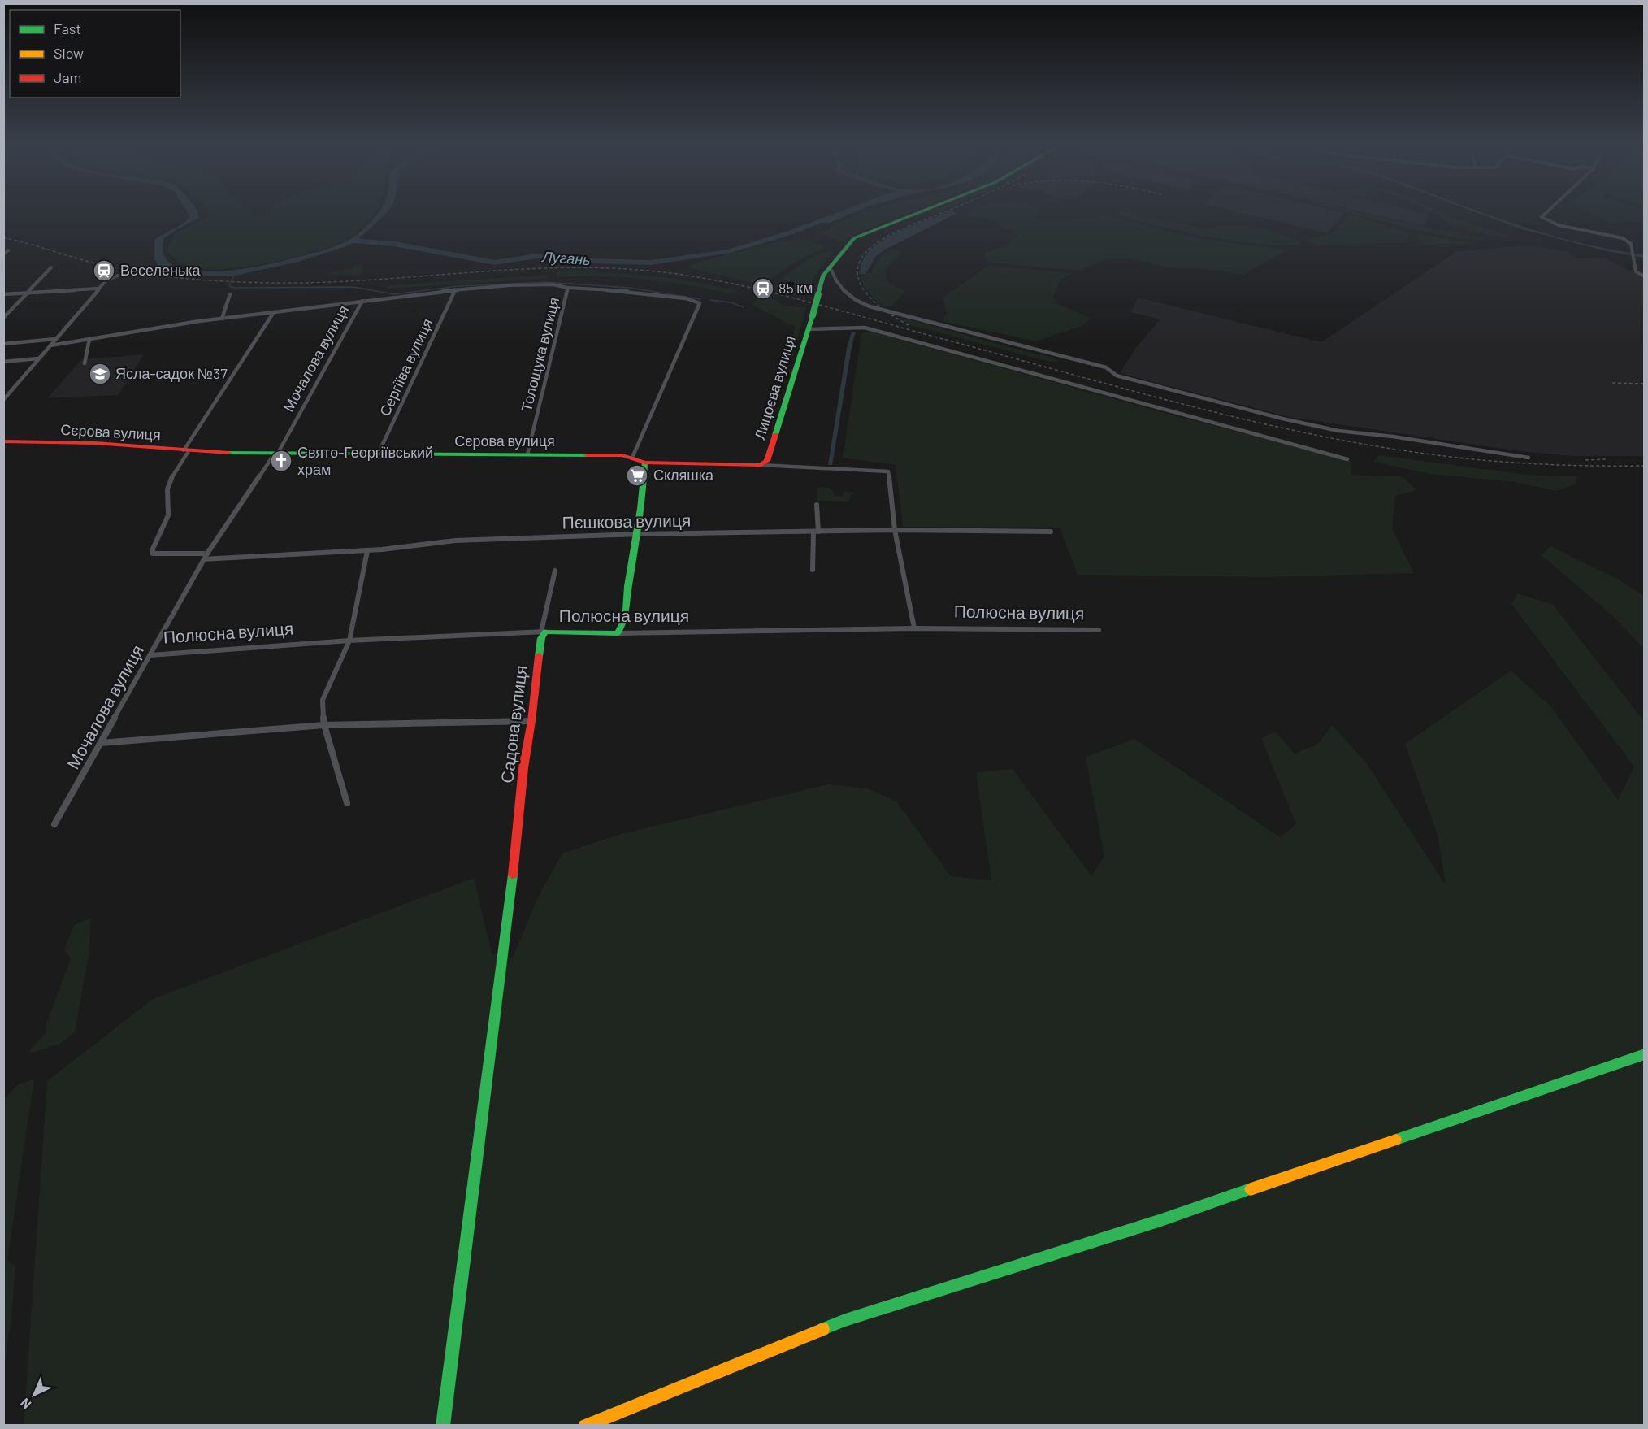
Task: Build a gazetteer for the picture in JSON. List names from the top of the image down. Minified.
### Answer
{"streets":{"street":["Толощука вулиця","Мочалова вулиця","Сергіїва вулиця","Лицоєва вулиця","Сєрова вулиця","Пєшкова вулиця","Полюсна вулиця","Садова вулиця"]},"crossings":[["Толощука вулиця","Сєрова вулиця"],["Мочалова вулиця","Сєрова вулиця"],["Мочалова вулиця","Пєшкова вулиця"],["Мочалова вулиця","Полюсна вулиця"],["Сергіїва вулиця","Сєрова вулиця"],["Лицоєва вулиця","Сєрова вулиця"],["Сєрова вулиця","Пєшкова вулиця"],["Полюсна вулиця","Садова вулиця"]],"water":["Лугань"],"places":{"station":["Веселенька","85 км"],"school or university":["Ясла-садок №37"],"church":["Свято-Георгіївський храм"],"supermarket":["Скляшка"]},"legend":["Fast","Slow","Jam"],"north":"bottom left"}
